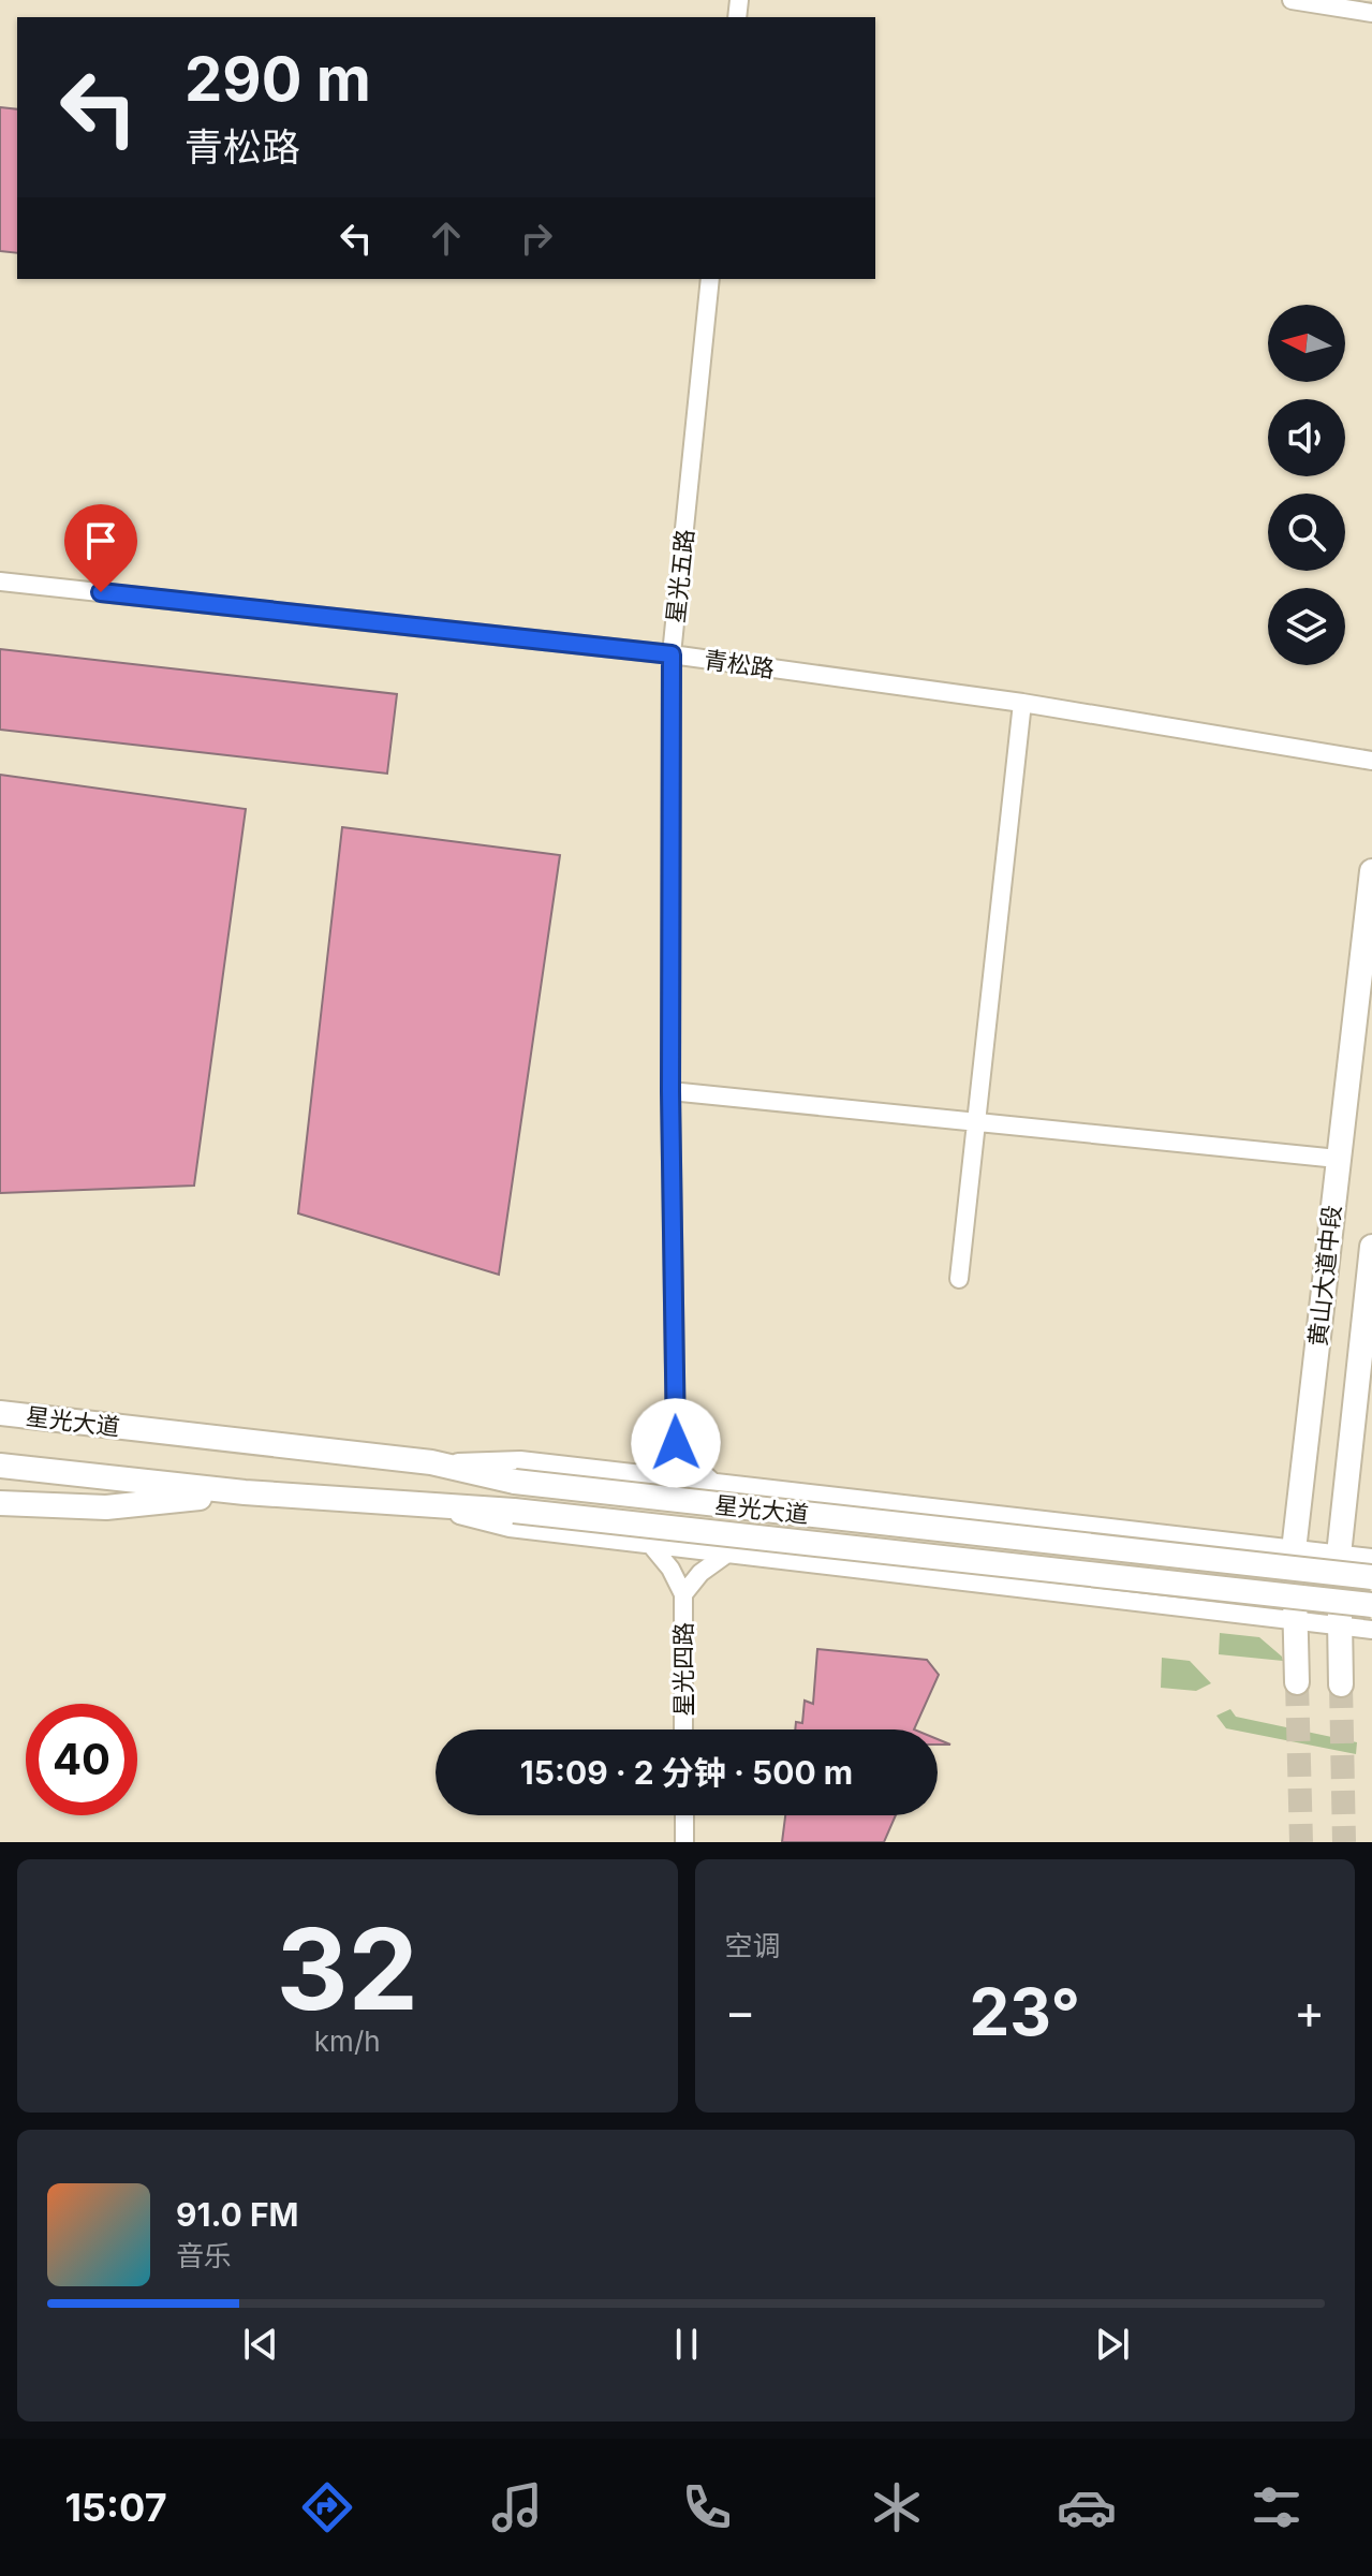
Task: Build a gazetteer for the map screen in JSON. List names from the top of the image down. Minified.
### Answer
{"streets":{"main road":["黄山大道中段","星光大道"],"street":["星光五路","青松路","星光四路"]},"crossings":[["星光五路","青松路"]],"north":"left","page":{"turn":["290 m","青松路"],"limit":"40","trip":"15:09 · 2 分钟 · 500 m","tile":[["32","km/h"],"空调"],"heat":["−","23°","+"],"song":["91.0 FM","音乐"],"tabs":"15:07"}}
